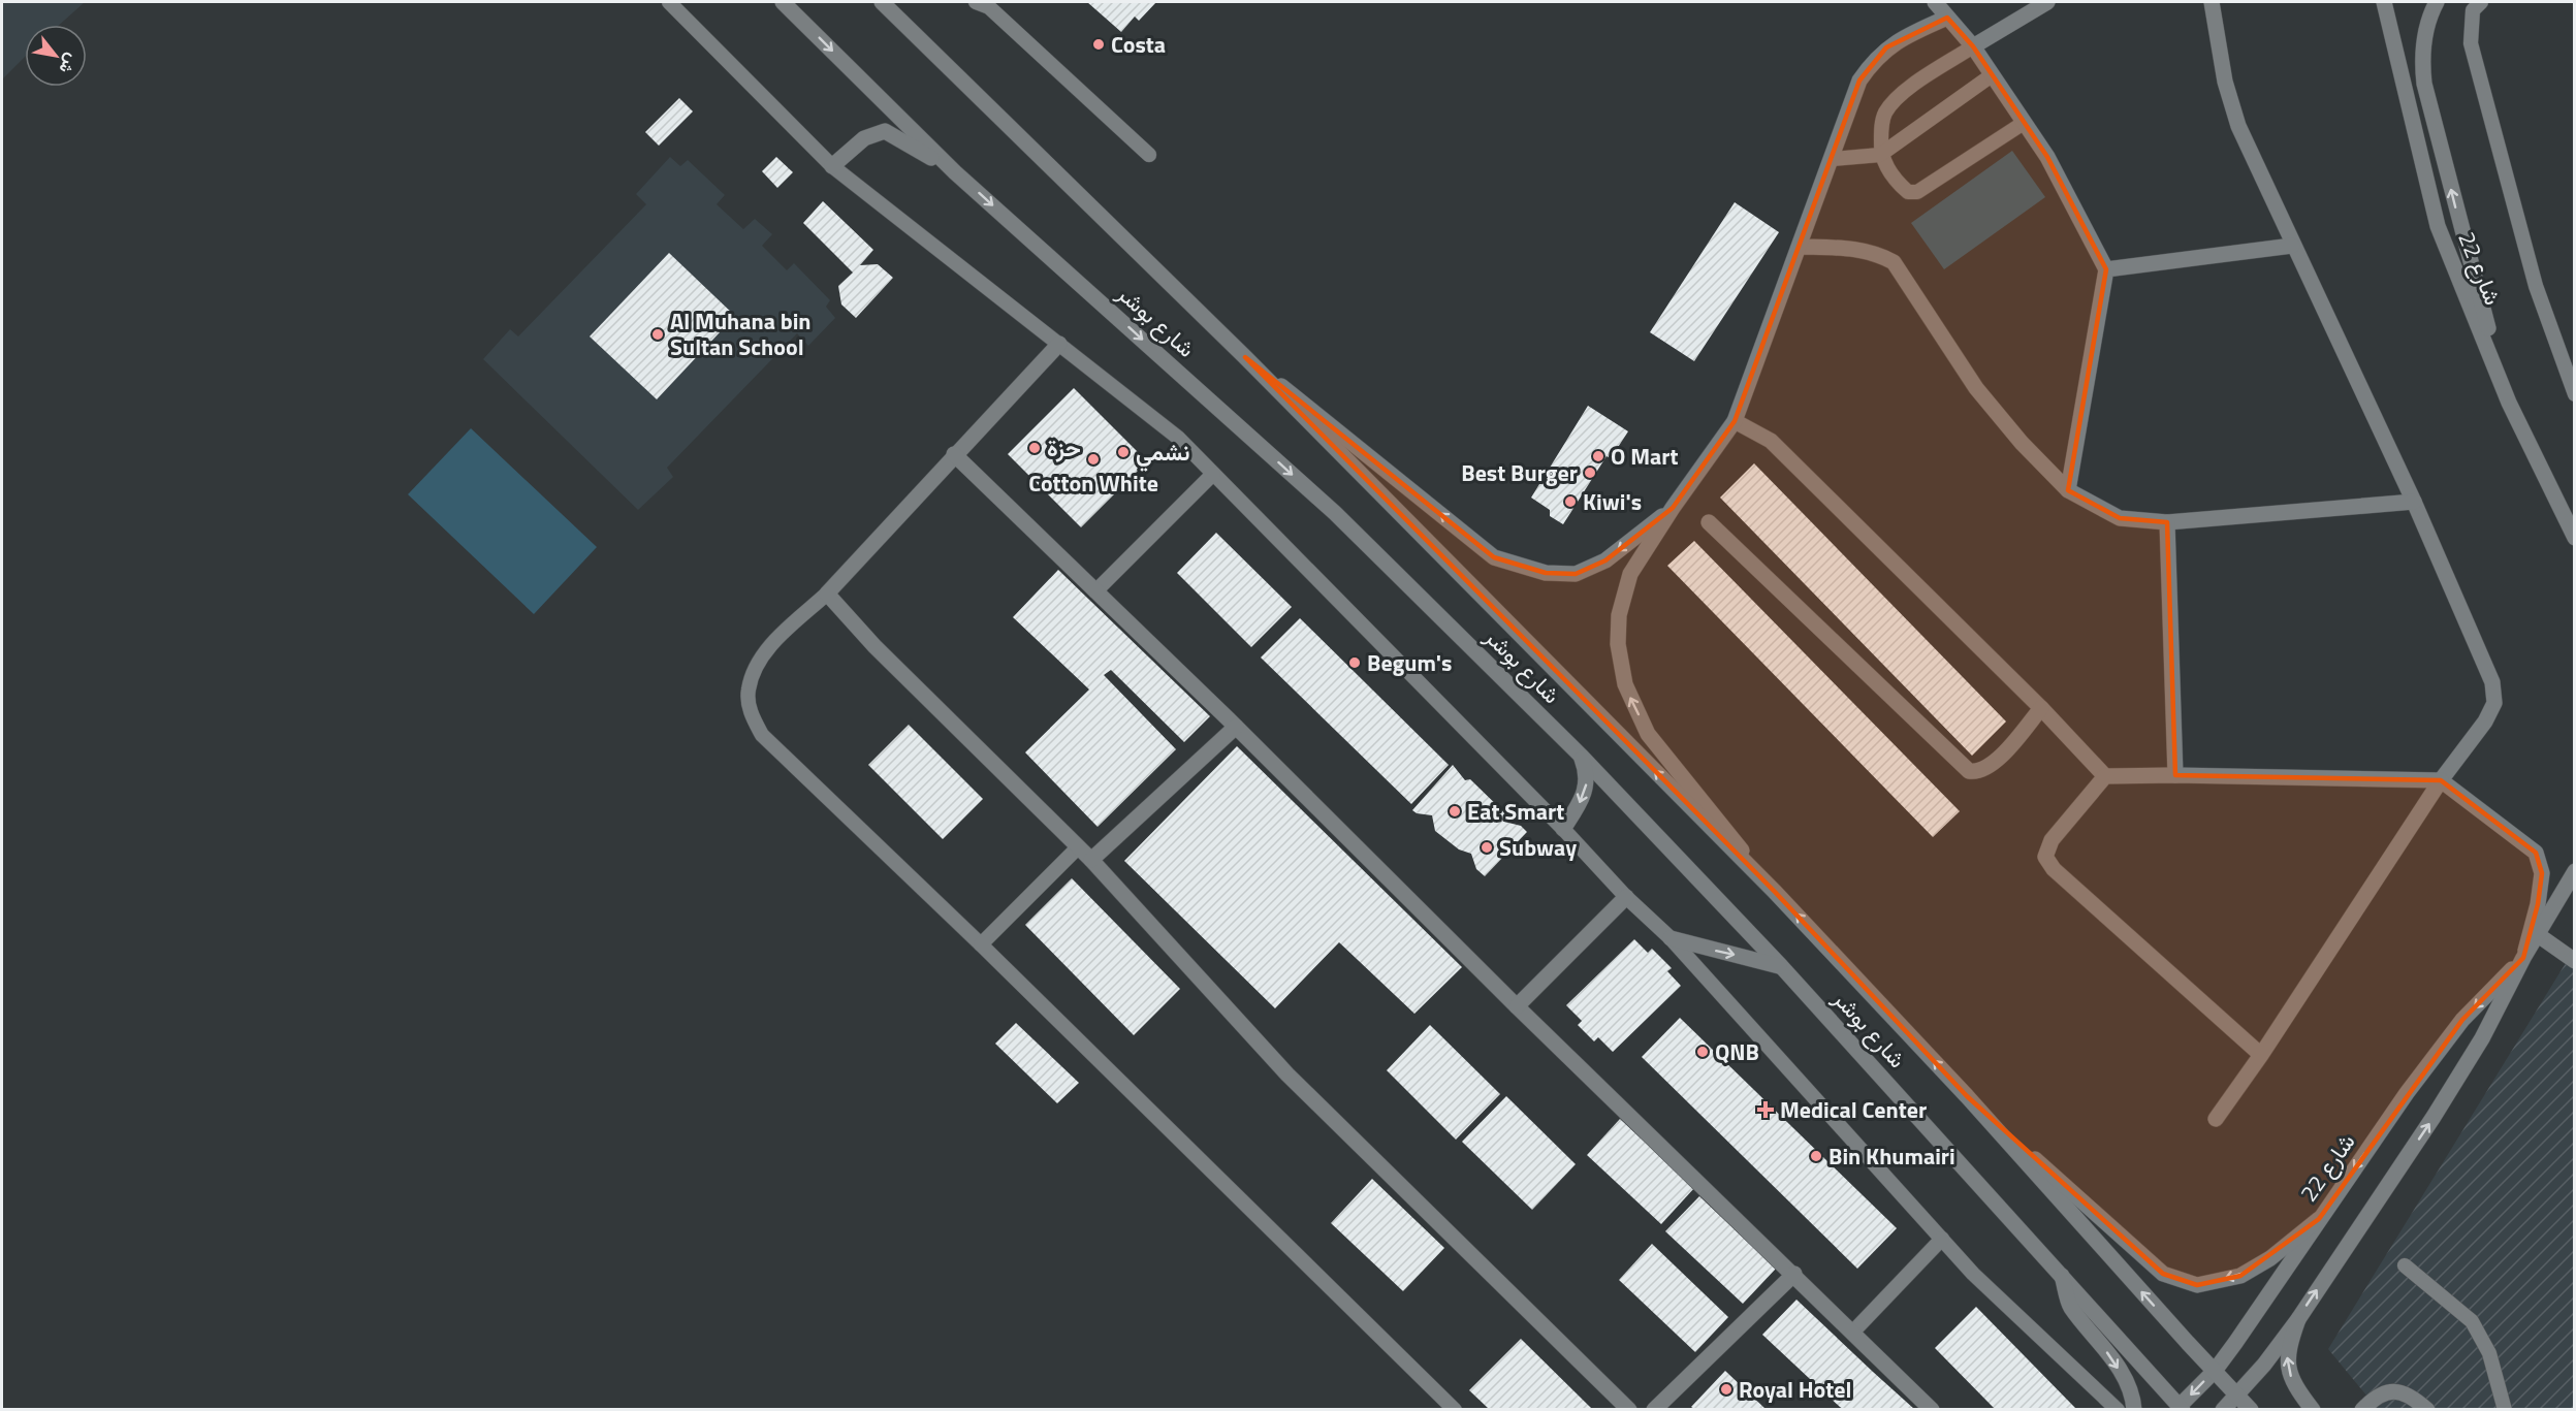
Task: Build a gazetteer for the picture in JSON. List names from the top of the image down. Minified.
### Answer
{"streets":{"street":["شارع 22","شارع بوشر"]},"crossings":[["شارع 22","شارع بوشر"]],"places":{"other":["Costa","Al Muhana bin Sultan School","حزة","نشمي","O Mart","Cotton White","Best Burger","Kiwi's","Begum's","Eat Smart","Subway","QNB","Bin Khumairi","Royal Hotel"],"health":["Medical Center"]},"north":"bottom right"}
